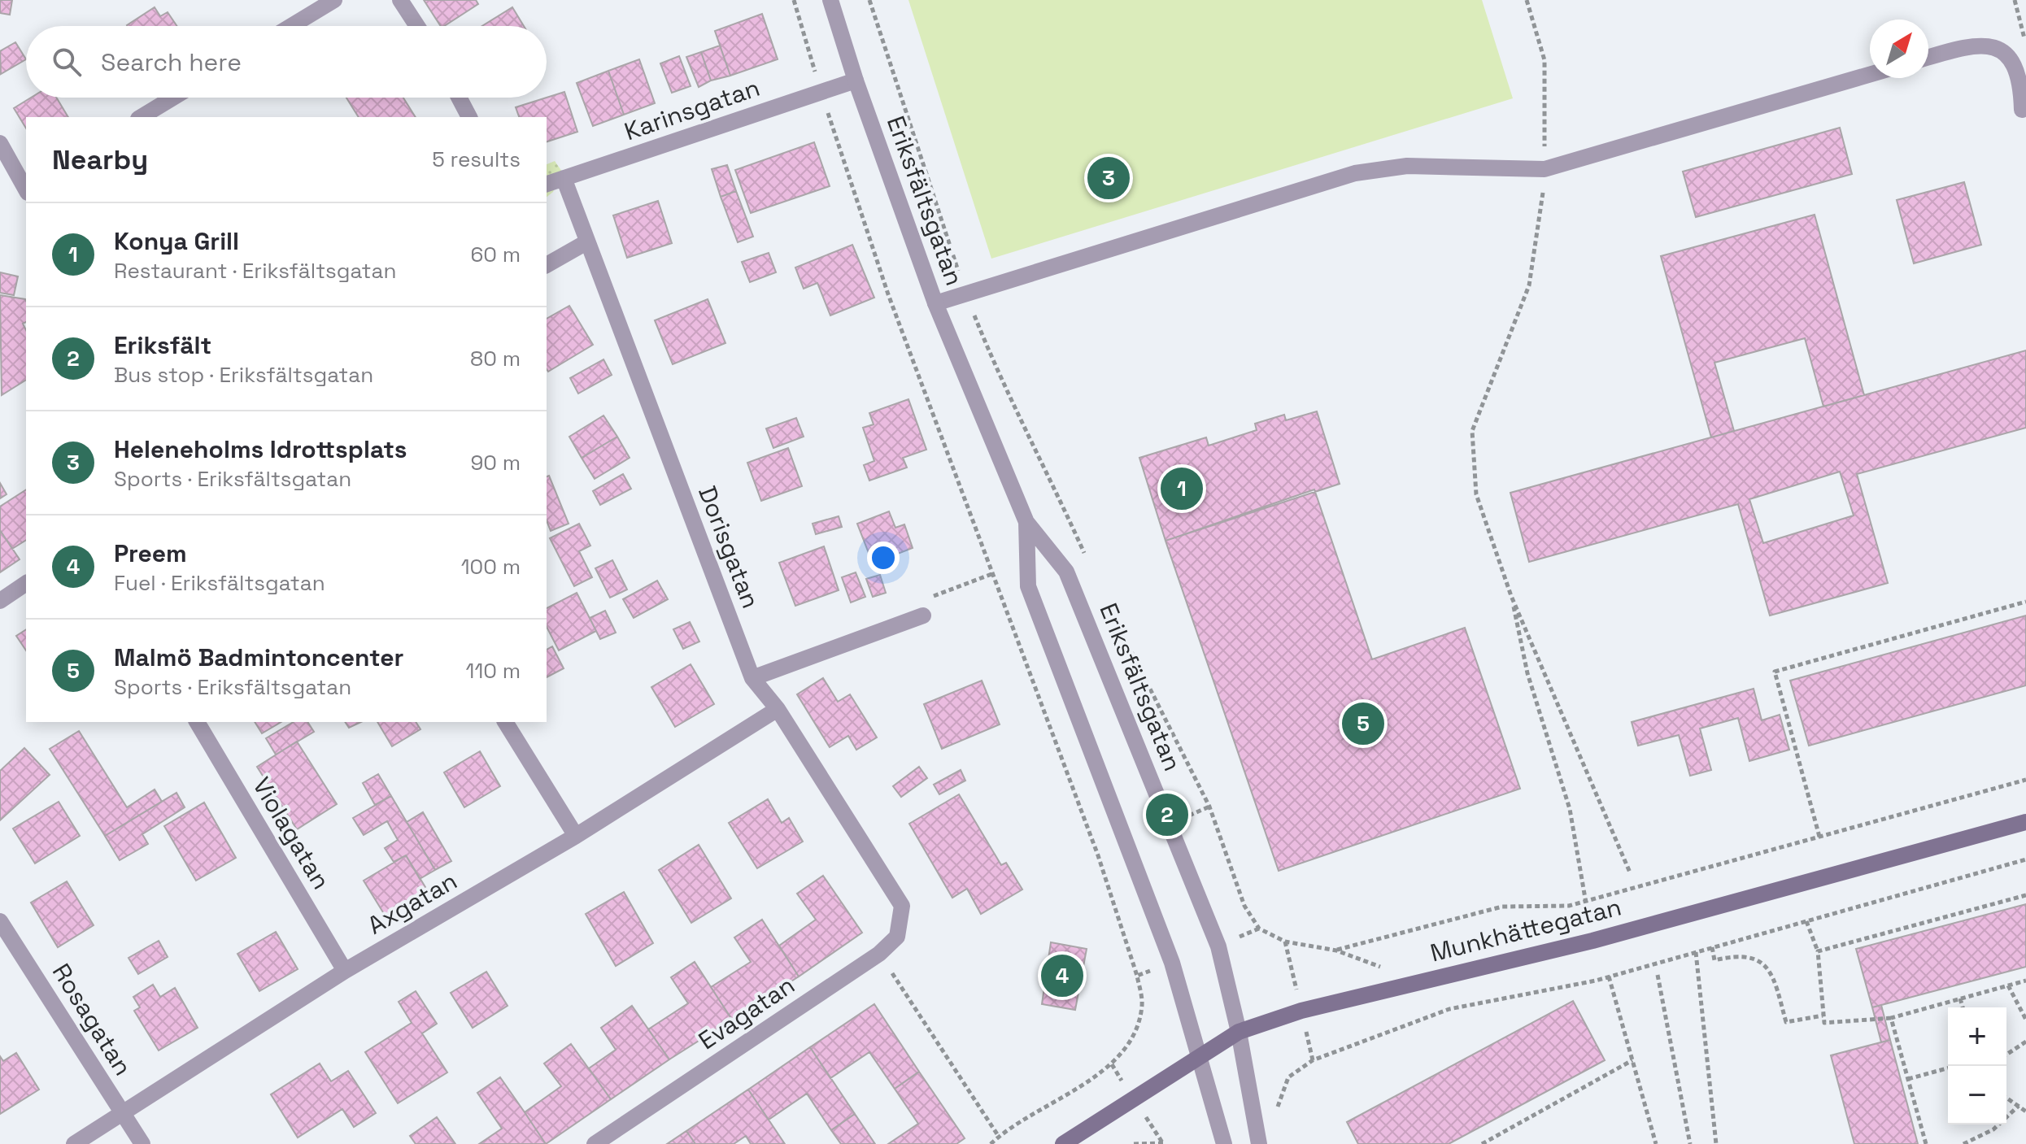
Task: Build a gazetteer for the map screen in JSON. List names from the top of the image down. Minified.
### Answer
{"streets":{"main road":["Munkhättegatan"],"street":["Karinsgatan","Eriksfältsgatan","Dorisgatan","Violagatan","Axgatan","Evagatan","Rosagatan"]},"crossings":[["Karinsgatan","Eriksfältsgatan"],["Karinsgatan","Dorisgatan"],["Eriksfältsgatan","Munkhättegatan"],["Dorisgatan","Axgatan"],["Dorisgatan","Evagatan"],["Violagatan","Axgatan"],["Axgatan","Rosagatan"]],"north":"top right","page":{"search":"Search here","heading":["Nearby","5 results"],"pins":["3","1","5","2","4"],"list":[{"mark":"1","name":"Konya Grill","note":"Restaurant · Eriksfältsgatan","value":"60 m"},{"mark":"2","name":"Eriksfält","note":"Bus stop · Eriksfältsgatan","value":"80 m"},{"mark":"3","name":"Heleneholms Idrottsplats","note":"Sports · Eriksfältsgatan","value":"90 m"},{"mark":"4","name":"Preem","note":"Fuel · Eriksfältsgatan","value":"100 m"},{"mark":"5","name":"Malmö Badmintoncenter","note":"Sports · Eriksfältsgatan","value":"110 m"}],"map_buttons":["+","−"]}}
